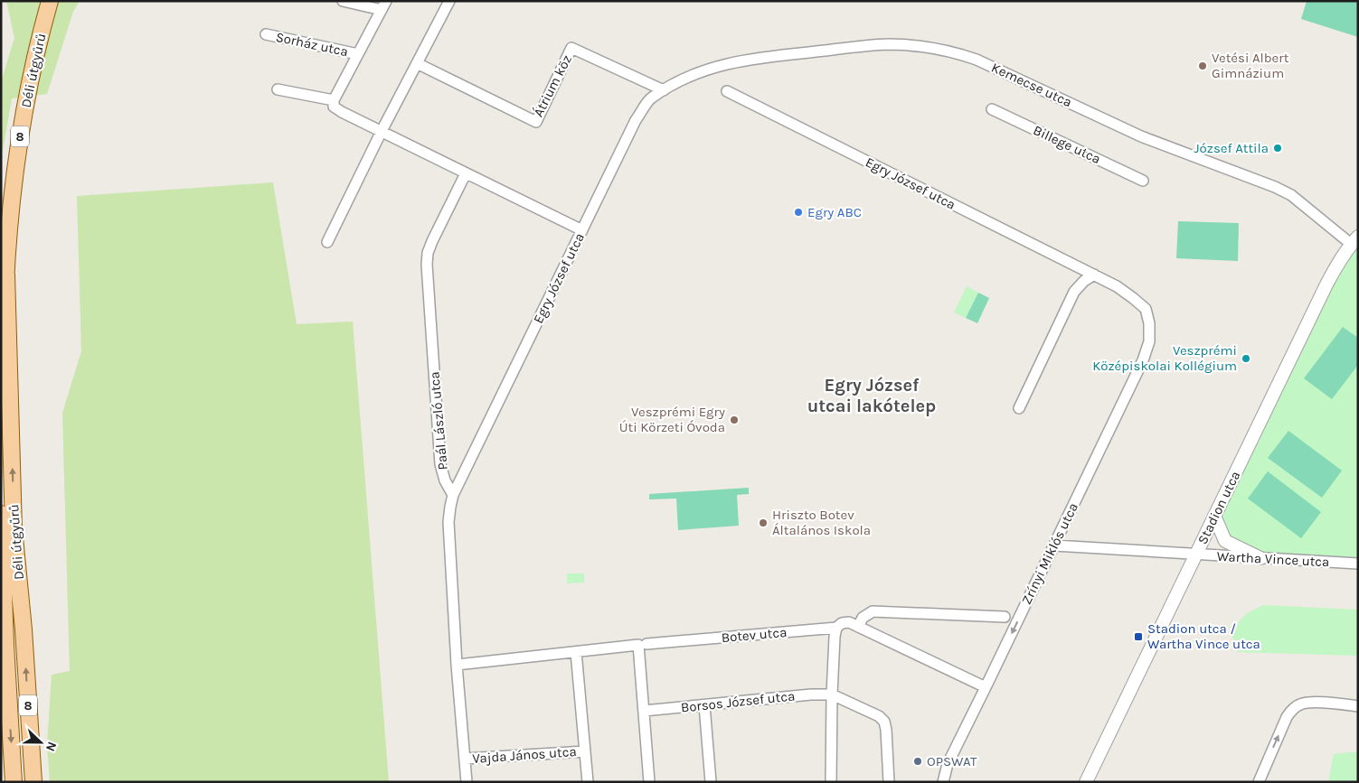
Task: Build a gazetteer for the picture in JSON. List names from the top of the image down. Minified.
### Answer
{"streets":{"main road":["Déli útgyűrű","8"],"street":["Sorház utca","Kemecse utca","Átrium köz","Billege utca","Egry József utca","Paál László utca","Stadion utca","Zrínyi Miklós utca","Wartha Vince utca","Botev utca","Borsos József utca","Vajda János utca"]},"crossings":[["Kemecse utca","Egry József utca"],["Kemecse utca","Stadion utca"],["Átrium köz","Egry József utca"],["Egry József utca","Paál László utca"],["Egry József utca","Zrínyi Miklós utca"],["Stadion utca","Wartha Vince utca"],["Zrínyi Miklós utca","Wartha Vince utca"],["Zrínyi Miklós utca","Botev utca"],["Botev utca","Vajda János utca"]],"districts":["Egry József utcai lakótelep"],"places":{"other":["Vetési Albert Gimnázium","József Attila","Egry ABC","Veszprémi Középiskolai Kollégium","Veszprémi Egry Úti Körzeti Óvoda","Hriszto Botev Általános Iskola","OPSWAT"],"transit":["Stadion utca / Wartha Vince utca"]},"north":"right"}
